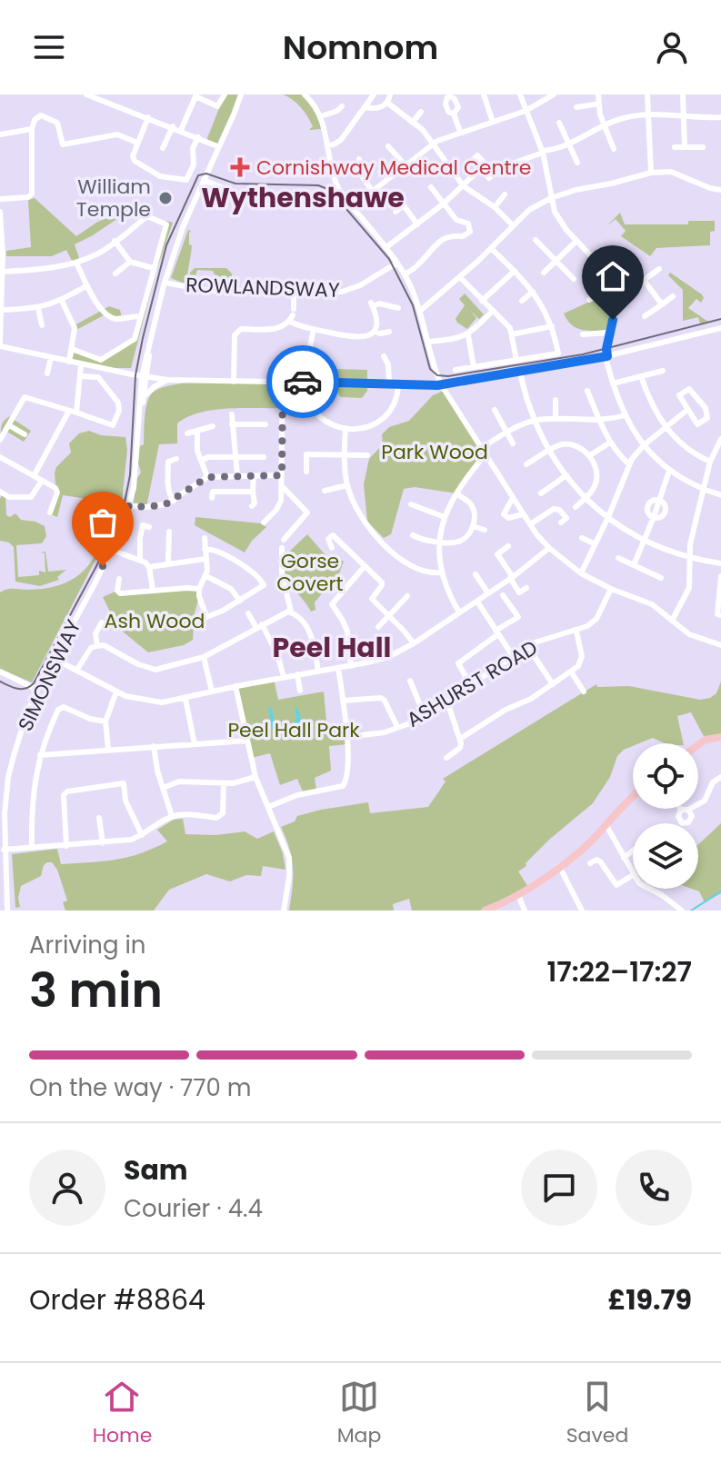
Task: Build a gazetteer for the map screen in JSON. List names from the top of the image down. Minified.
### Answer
{"streets":{"street":["ROWLANDSWAY","SIMONSWAY","ASHURST ROAD"]},"districts":["Wythenshawe","Peel Hall"],"parks":["Park Wood","Gorse Covert","Ash Wood","Peel Hall Park"],"places":{"health":["Cornishway Medical Centre"],"other":["William Temple"]},"page":{"header":"Nomnom","heading":["3 min","Arriving in","17:22–17:27"],"panel":["Sam","Courier · 4.4","Order #8864","£19.79"],"bar":"On the way · 770 m","tabs":["Home","Map","Saved"]}}
